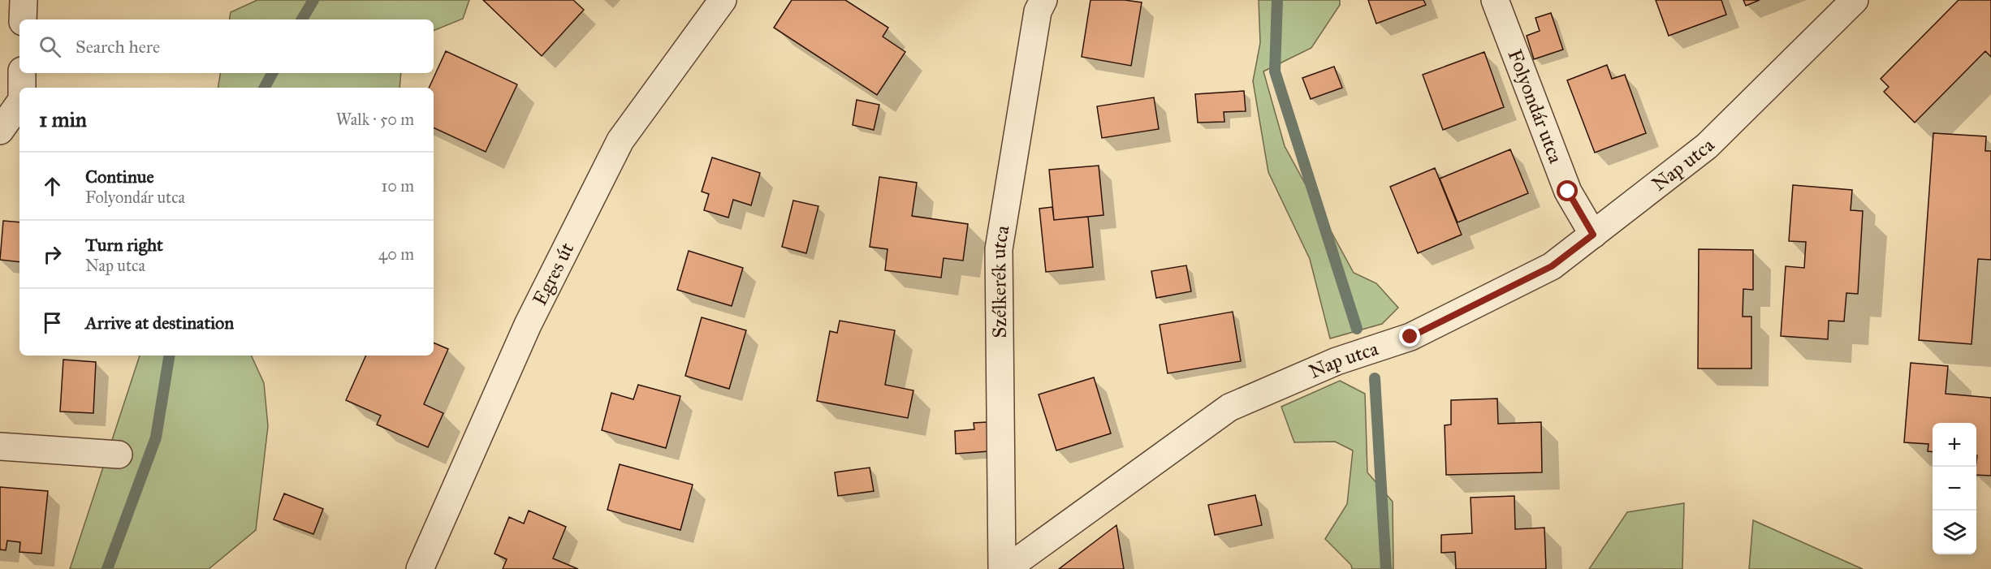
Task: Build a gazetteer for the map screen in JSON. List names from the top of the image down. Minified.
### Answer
{"streets":{"street":["Folyondár utca","Nap utca","Egres út","Szélkerék utca"]},"crossings":[["Folyondár utca","Nap utca"]],"page":{"search":"Search here","heading":["1 min","Walk · 50 m"],"list":[["Continue","Folyondár utca","10 m"],["Turn right","Nap utca","40 m"],"Arrive at destination"],"map_buttons":["+","−"]}}
